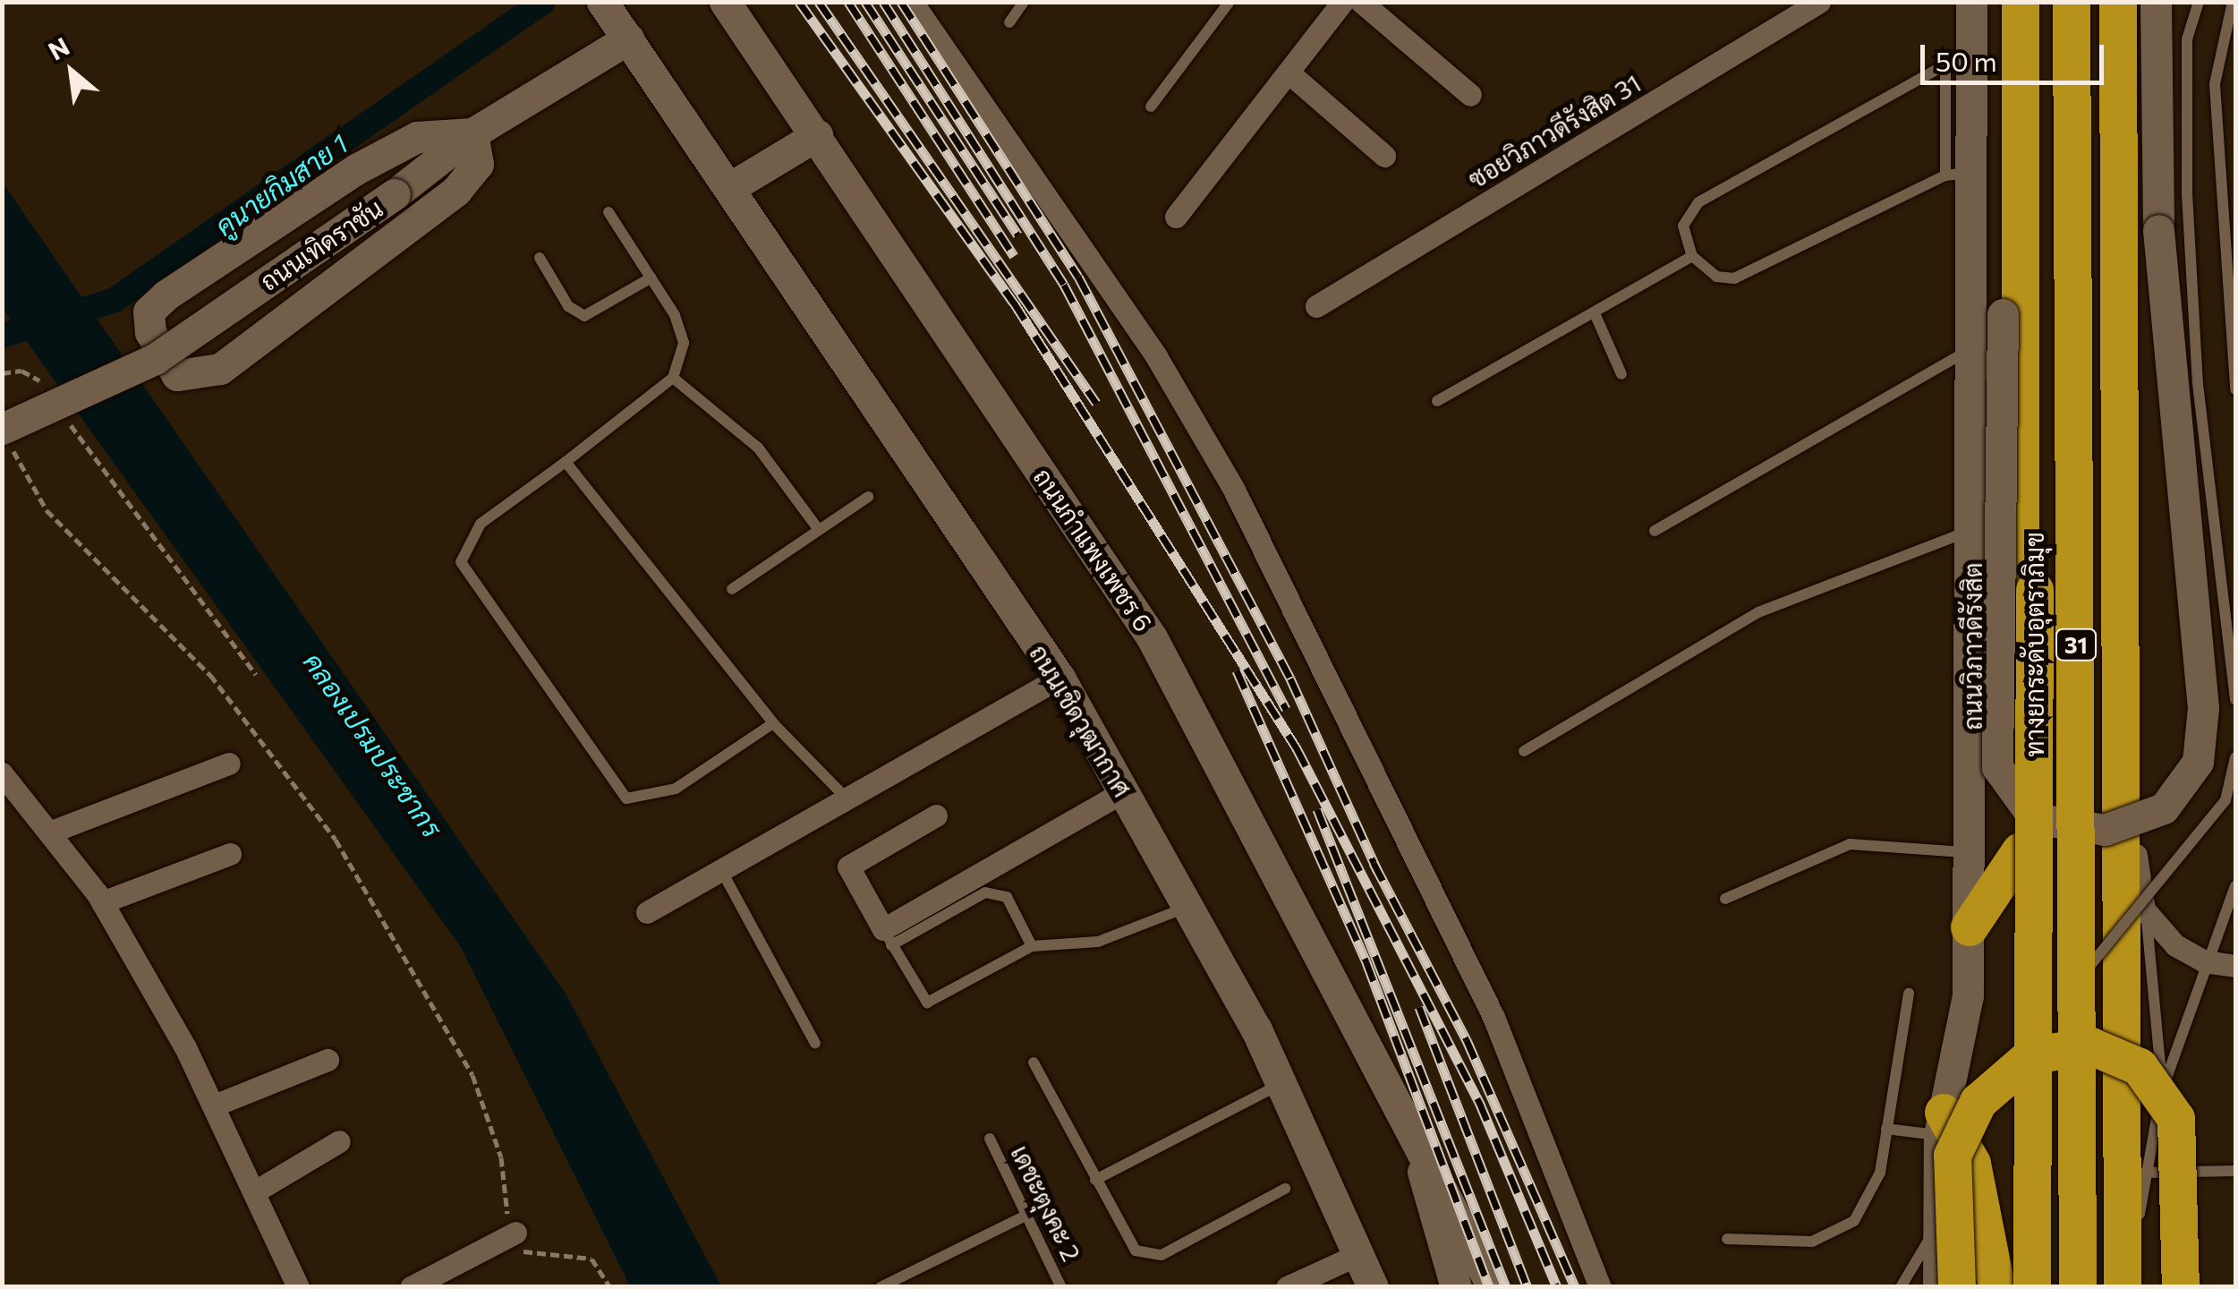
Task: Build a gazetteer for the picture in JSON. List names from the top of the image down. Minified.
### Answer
{"streets":{"highway":["ทางยกระดับอุตราภิมุข","31","ถนนวิภาวดีรังสิต"],"main road":["ถนนเทิดราชัน","ถนนกำแพงเพชร 6","ถนนเชิดวุฒากาศ"],"street":["ซอยวิภาวดีรังสิต 31"],"lane":["เดชะตุงคะ 2"]},"crossings":[["ถนนเทิดราชัน","ถนนเชิดวุฒากาศ"]],"water":["คูนายกิมสาย 1","คลองเปรมประชากร"],"scale_bar":"50 m","north":"top left"}
